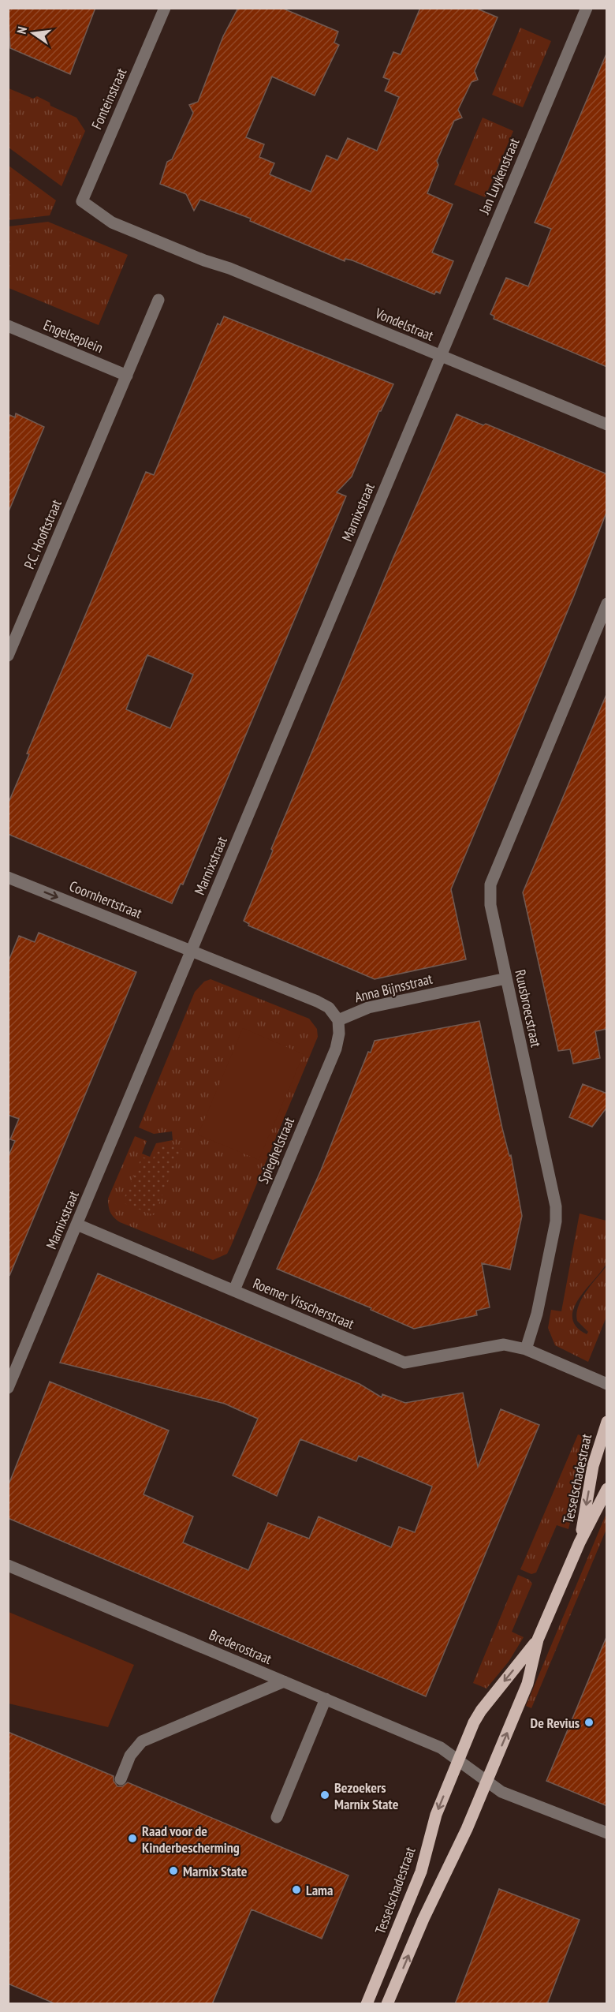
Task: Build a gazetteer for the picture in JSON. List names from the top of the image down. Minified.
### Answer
{"streets":{"main road":["Tesselschadestraat"],"street":["Fonteinstraat","Jan Luykenstraat","Vondelstraat","Engelseplein","Marnixstraat","P.C. Hooftstraat","Coornhertstraat","Anna Bijnsstraat","Ruusbroecstraat","Spieghelstraat","Roemer Visscherstraat","Brederostraat"]},"crossings":[["Fonteinstraat","Vondelstraat"],["Jan Luykenstraat","Vondelstraat"],["Jan Luykenstraat","Marnixstraat"],["Vondelstraat","Marnixstraat"],["Engelseplein","P.C. Hooftstraat"],["Marnixstraat","Coornhertstraat"],["Marnixstraat","Roemer Visscherstraat"],["Anna Bijnsstraat","Ruusbroecstraat"],["Anna Bijnsstraat","Spieghelstraat"],["Ruusbroecstraat","Roemer Visscherstraat"],["Spieghelstraat","Roemer Visscherstraat"],["Tesselschadestraat","Brederostraat"]],"one_way":["Coornhertstraat"],"places":["De Revius","Bezoekers Marnix State","Raad voor de Kinderbescherming","Marnix State","Lama"],"north":"left"}
